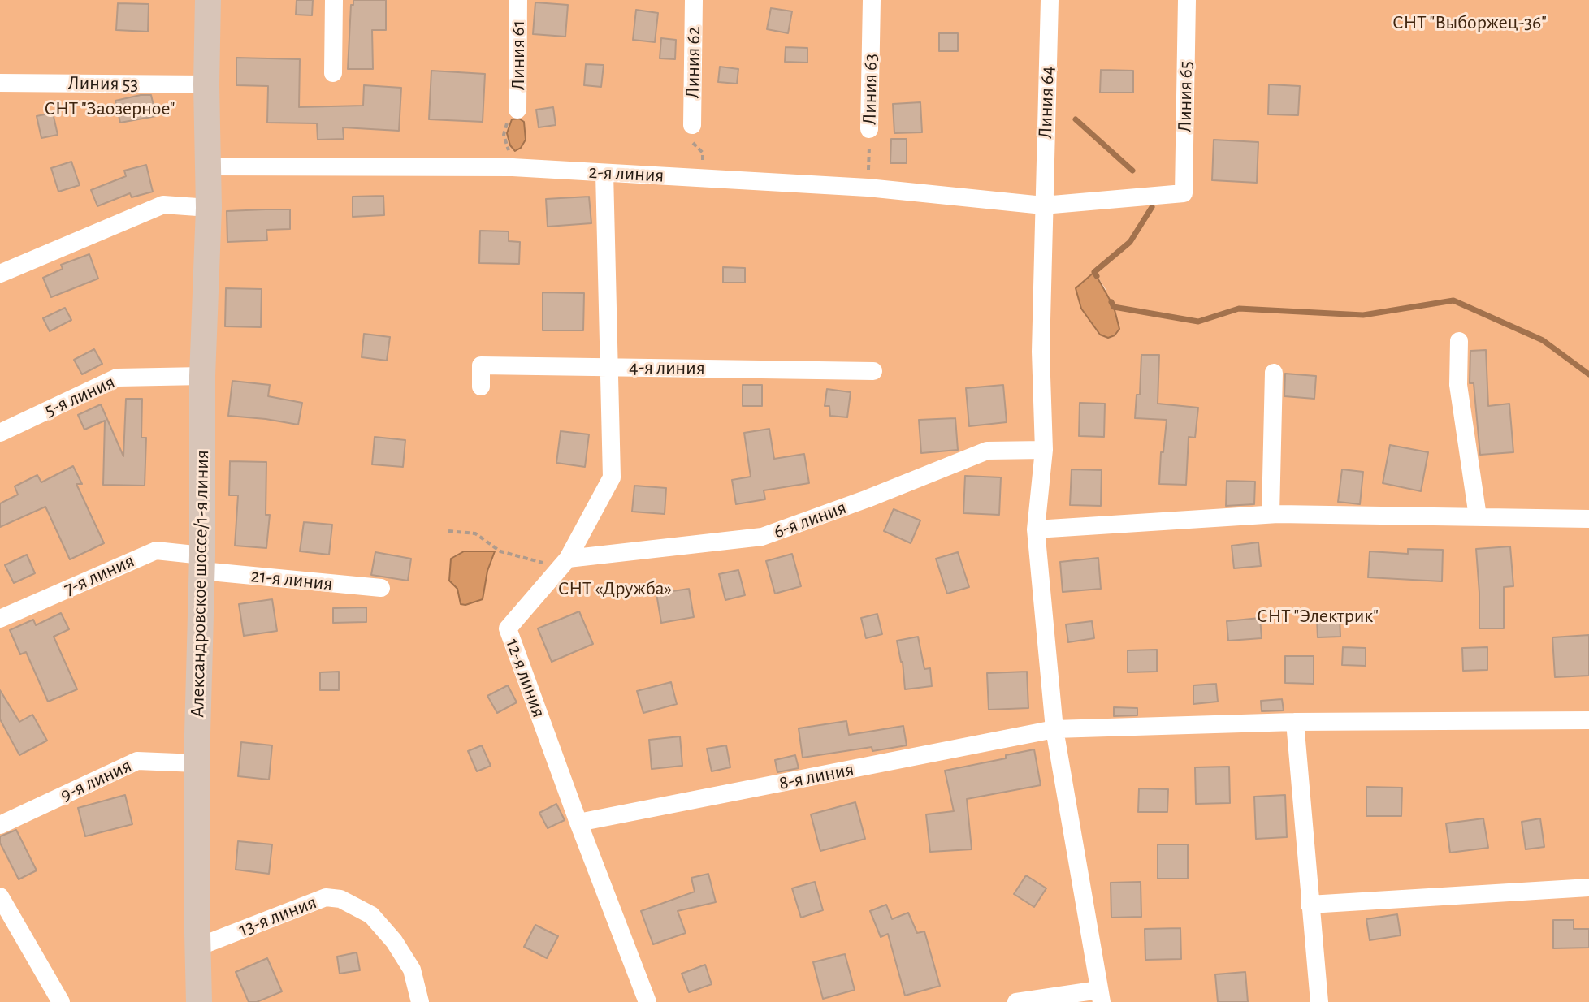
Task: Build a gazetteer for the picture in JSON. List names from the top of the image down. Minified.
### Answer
{"streets":{"street":["Линия 61","Линия 62","Линия 53","Линия 63","Линия 65","Линия 64","2-я линия","4-я линия","5-я линия","6-я линия","7-я линия","21-я линия","Александровское шоссе/1-я линия","12-я линия","8-я линия","9-я линия","13-я линия"]},"crossings":[["Линия 53","Александровское шоссе/1-я линия"],["Линия 65","2-я линия"],["Линия 64","2-я линия"],["Линия 64","6-я линия"],["Линия 64","8-я линия"],["2-я линия","Александровское шоссе/1-я линия"],["2-я линия","12-я линия"],["4-я линия","12-я линия"],["5-я линия","Александровское шоссе/1-я линия"],["6-я линия","12-я линия"],["7-я линия","21-я линия"],["7-я линия","Александровское шоссе/1-я линия"],["21-я линия","Александровское шоссе/1-я линия"],["Александровское шоссе/1-я линия","9-я линия"],["Александровское шоссе/1-я линия","13-я линия"],["12-я линия","8-я линия"]],"parks":["СНТ \"Выборжец-36\"","СНТ \"Заозерное\"","СНТ «Дружба»","СНТ \"Электрик\""]}
